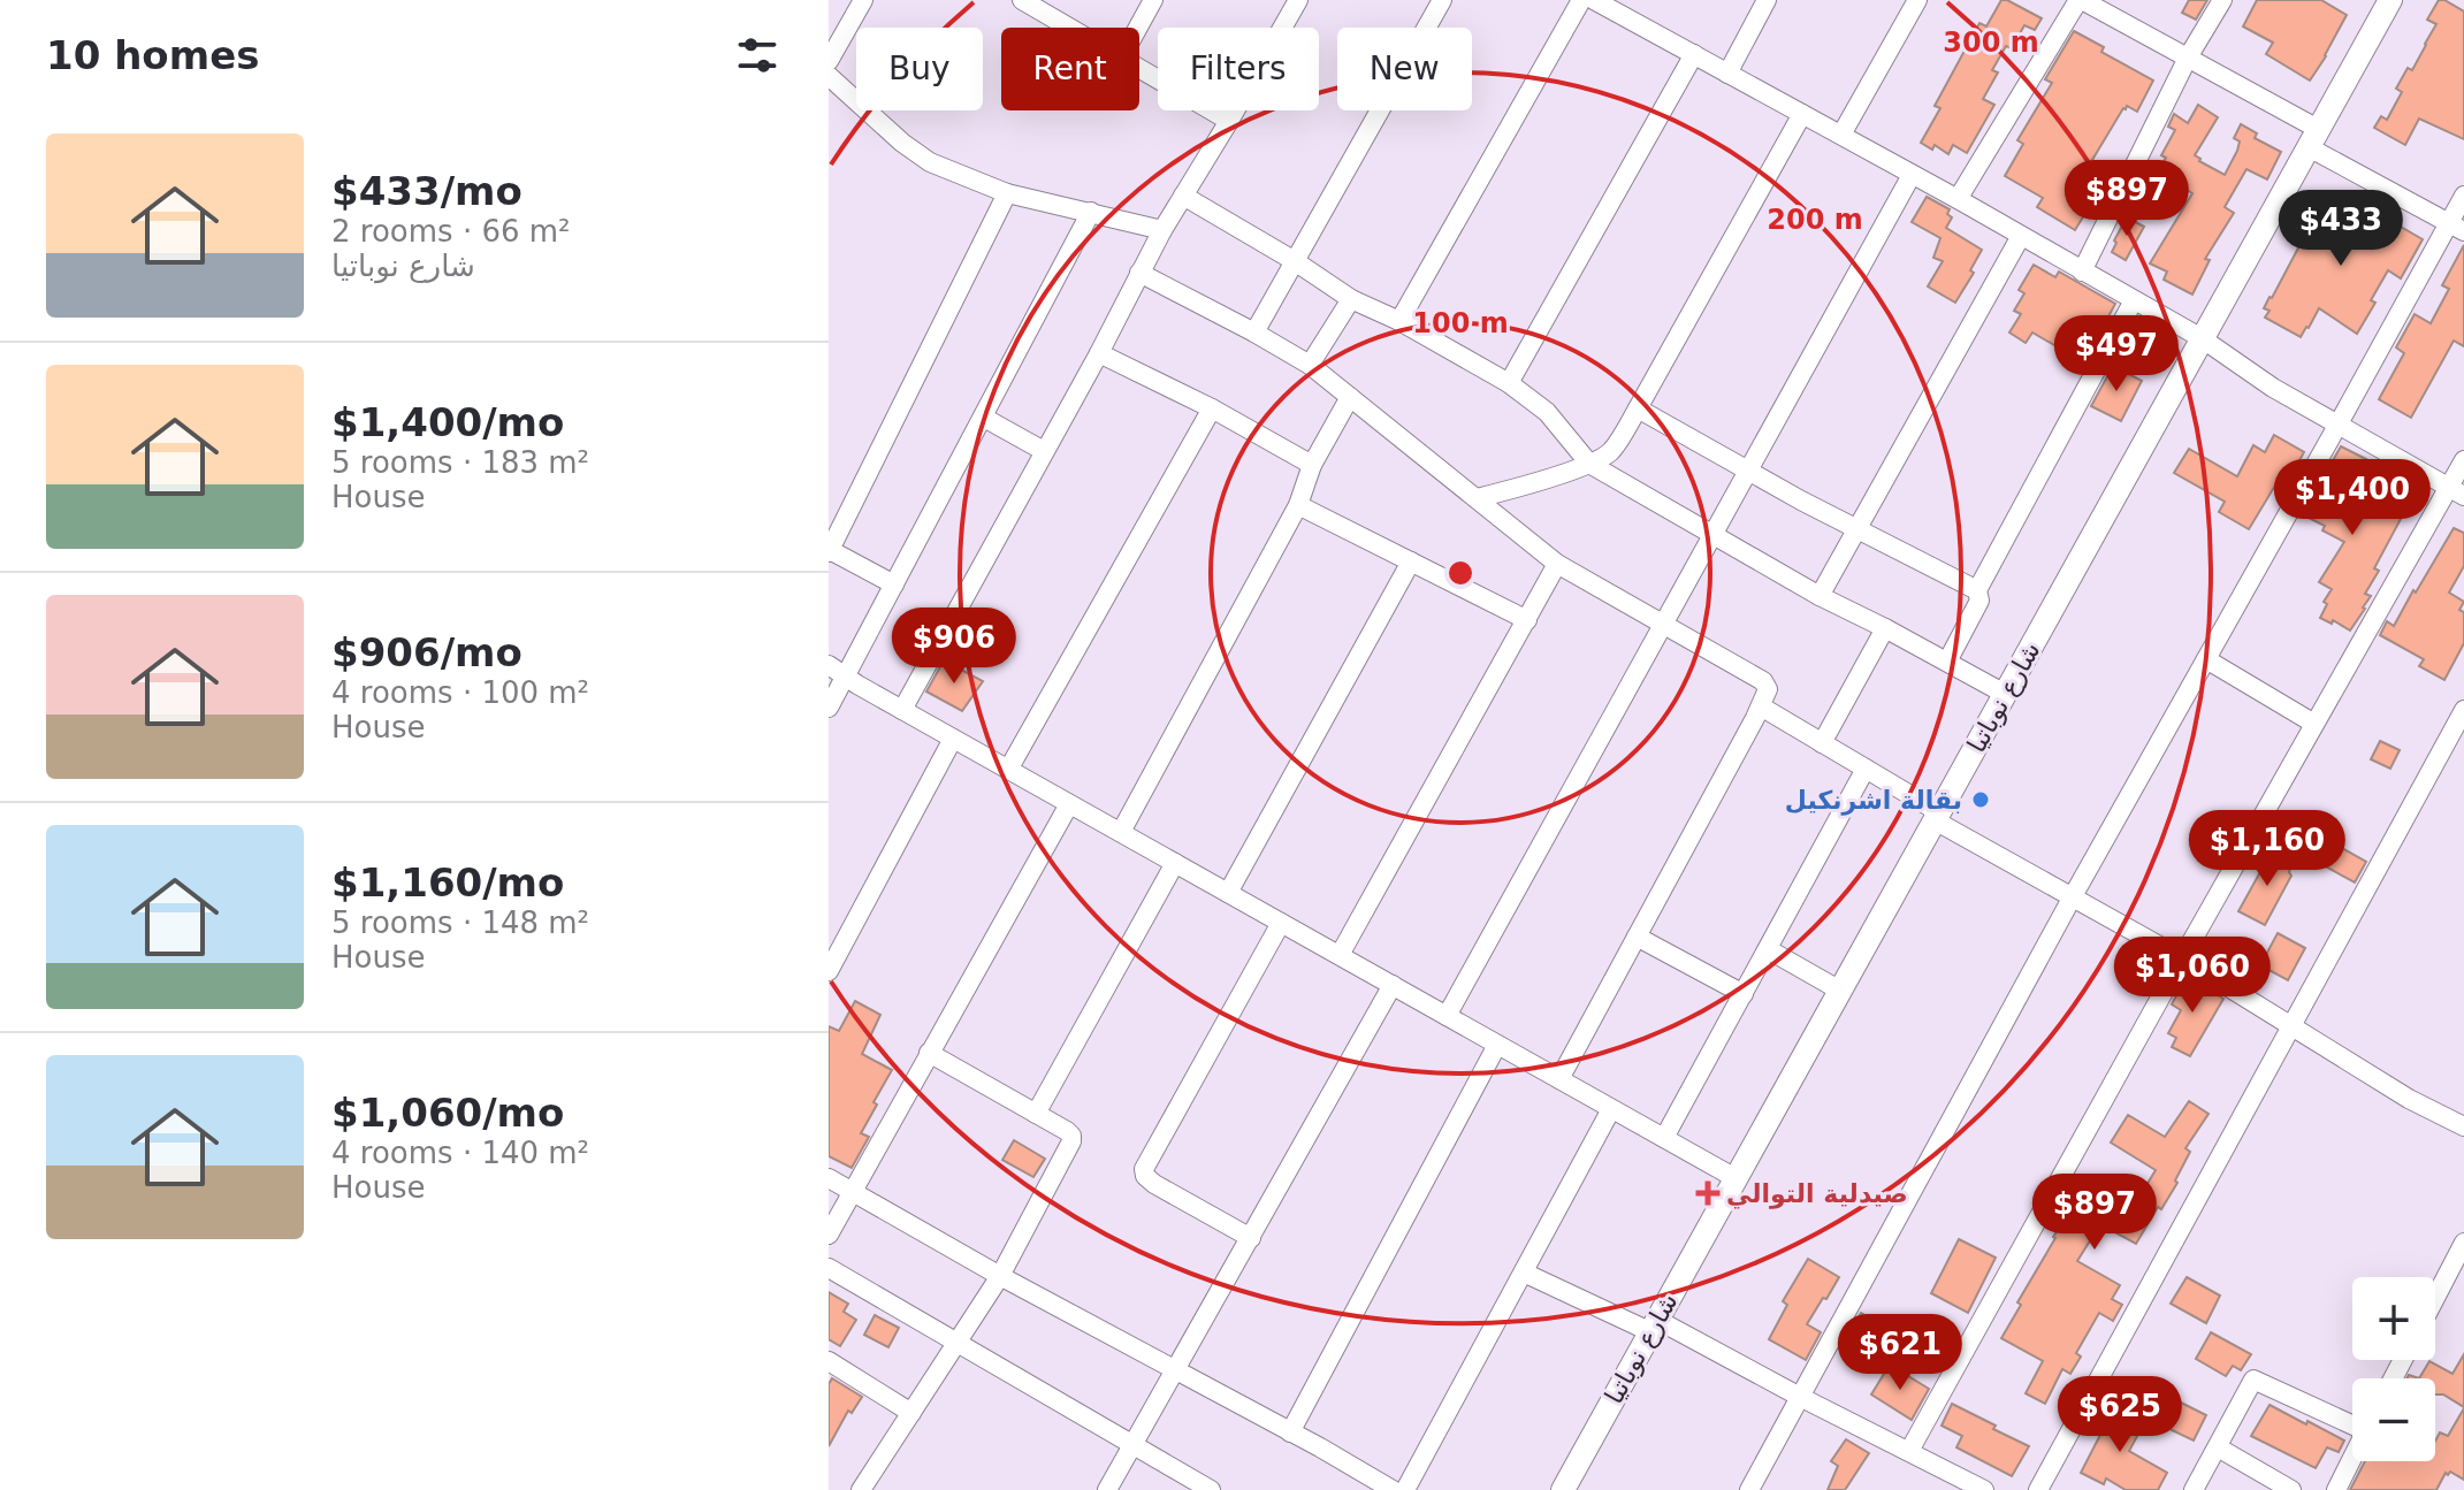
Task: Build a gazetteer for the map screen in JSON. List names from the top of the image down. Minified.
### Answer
{"streets":{"street":["شارع نوباتيا"]},"places":{"other":["بقالة اشرنكيل"],"health":["صيدلية التوالي"]},"page":{"heading":"10 homes","chip":["Buy","Rent","Filters","New"],"list":[{"name":"$433/mo","note":"2 rooms · 66 m² · شارع نوباتيا"},{"name":"$1,400/mo","note":"5 rooms · 183 m² · House"},{"name":"$906/mo","note":"4 rooms · 100 m² · House"},{"name":"$1,160/mo","note":"5 rooms · 148 m² · House"},{"name":"$1,060/mo","note":"4 rooms · 140 m² · House"}],"price":["$897","$433","$497","$1,400","$906","$1,160","$1,060","$897","$621","$625"],"map_buttons":["+","−"]},"rings":["300 m","200 m","100 m"]}
